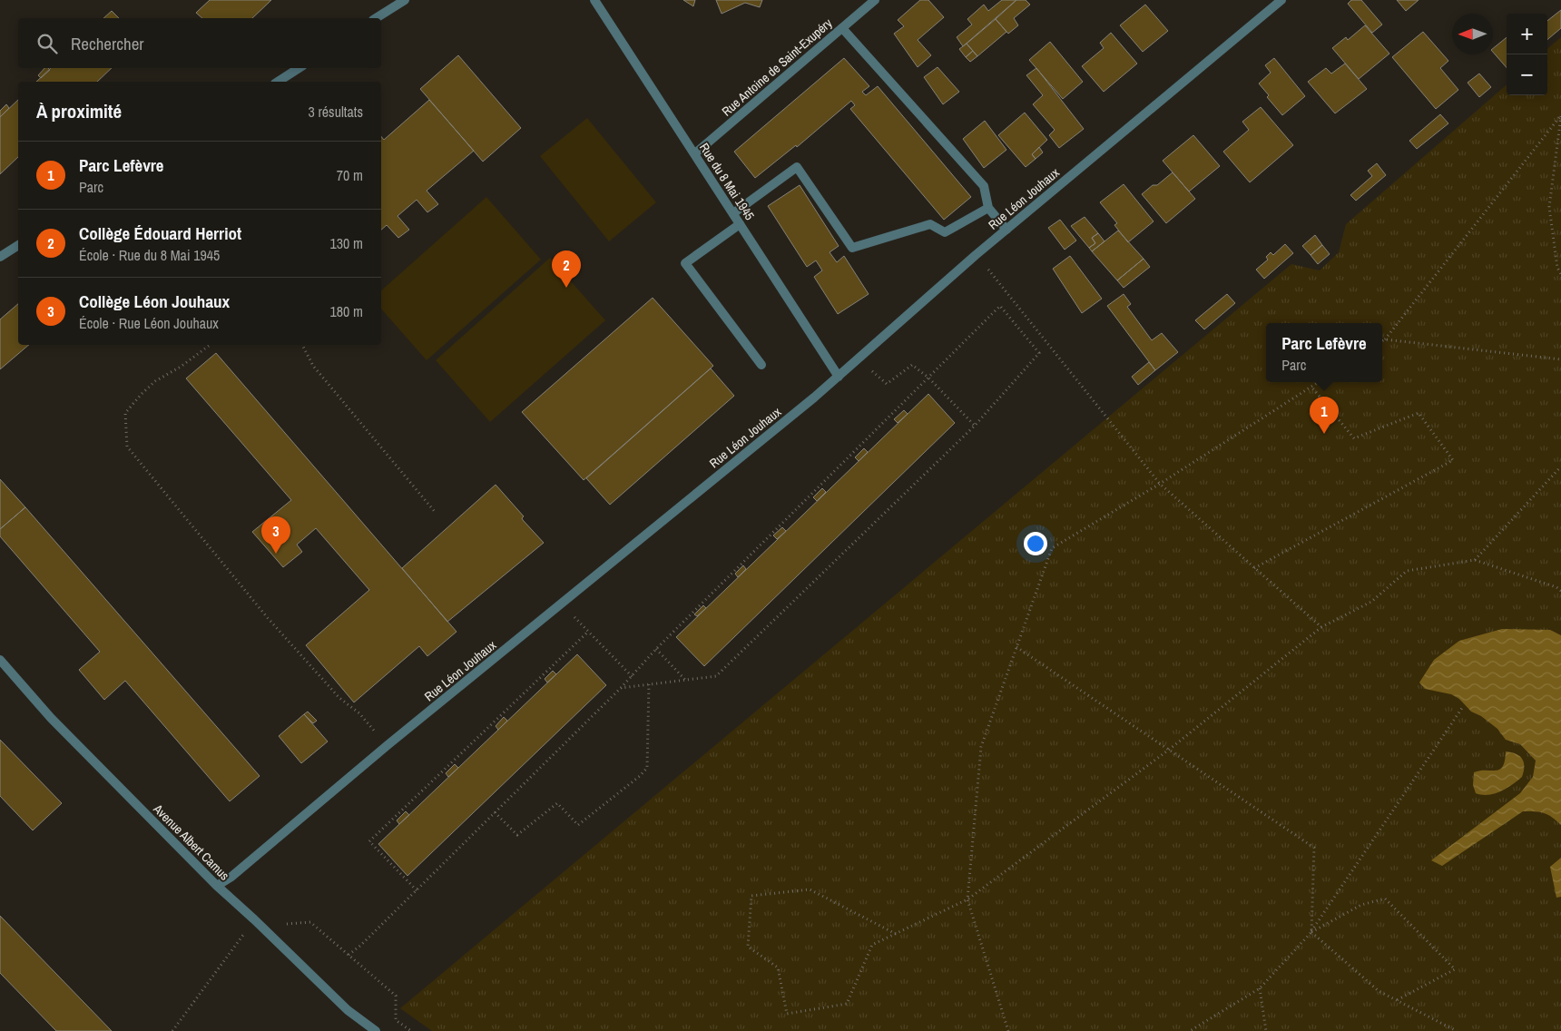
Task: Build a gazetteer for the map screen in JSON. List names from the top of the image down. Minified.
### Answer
{"streets":{"street":["Rue Antoine de Saint-Exupéry","Rue du 8 Mai 1945","Rue Léon Jouhaux","Avenue Albert Camus"]},"crossings":[["Rue Antoine de Saint-Exupéry","Rue du 8 Mai 1945"],["Rue du 8 Mai 1945","Rue Léon Jouhaux"],["Rue Léon Jouhaux","Avenue Albert Camus"]],"north":"left","page":{"map_buttons":["+","−"],"search":"Rechercher","heading":["À proximité","3 résultats"],"list":[{"mark":"1","name":"Parc Lefèvre","note":"Parc","value":"70 m"},{"mark":"2","name":"Collège Édouard Herriot","note":"École · Rue du 8 Mai 1945","value":"130 m"},{"mark":"3","name":"Collège Léon Jouhaux","note":"École · Rue Léon Jouhaux","value":"180 m"}],"pins":["2","1","3"],"popup":["Parc Lefèvre","Parc"]}}
